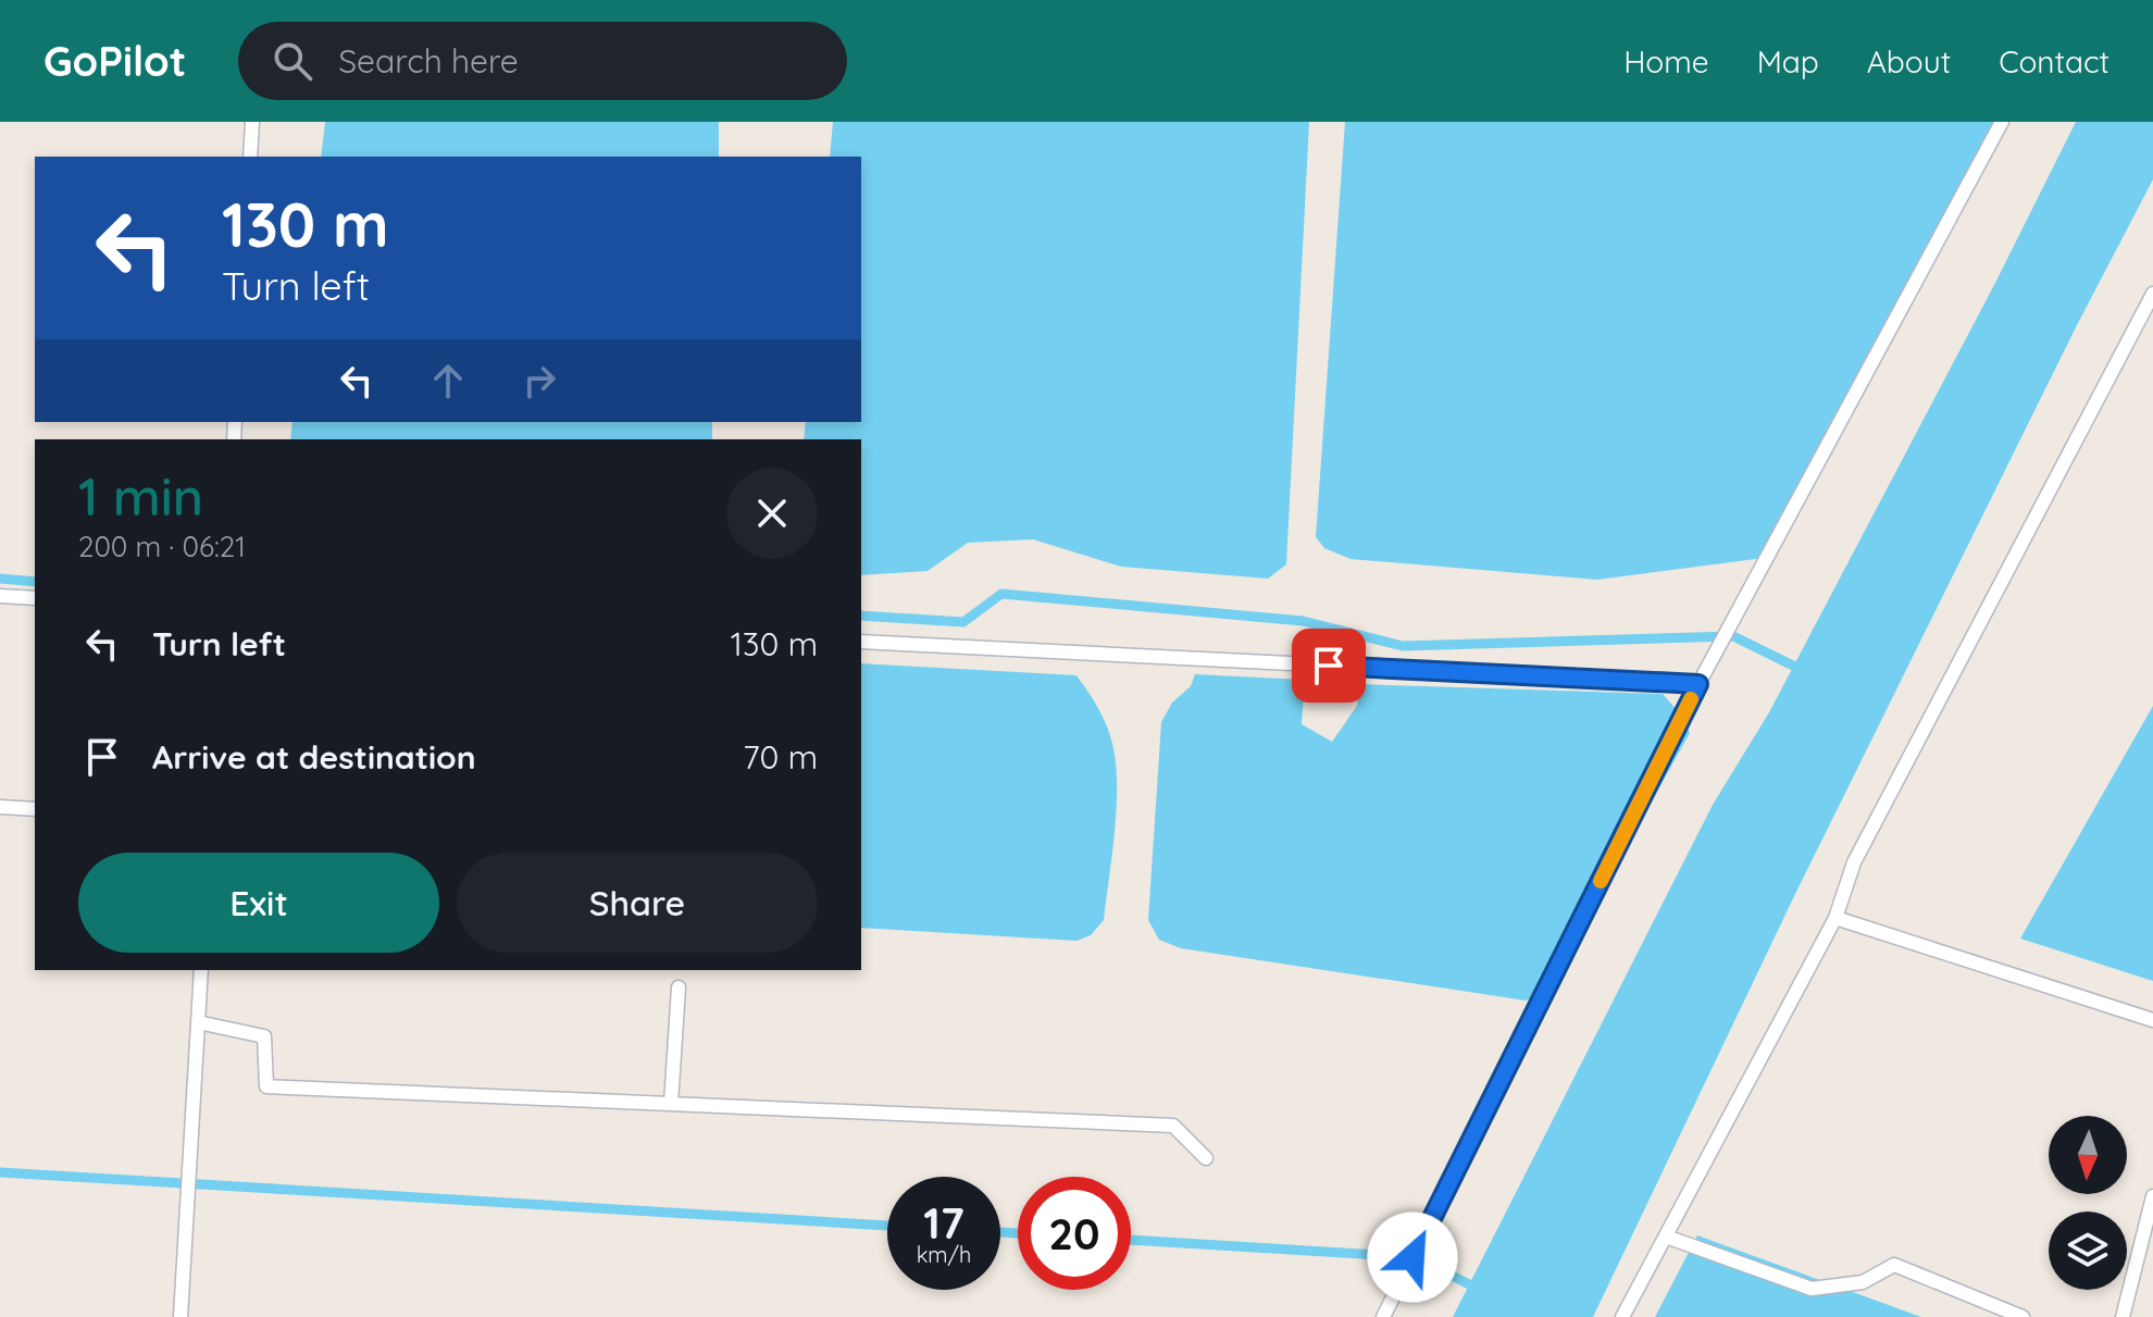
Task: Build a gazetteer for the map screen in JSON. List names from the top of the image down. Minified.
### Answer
{"north":"bottom","page":{"header":"GoPilot","search":"Search here","nav":["Home","Map","About","Contact"],"turn":["130 m","Turn left"],"heading":["1 min","200 m · 06:21"],"list":[{"name":"Turn left","value":"130 m"},{"name":"Arrive at destination","value":"70 m"}],"buttons":["Exit","Share"],"speed":"17 km/h","limit":"20"}}
